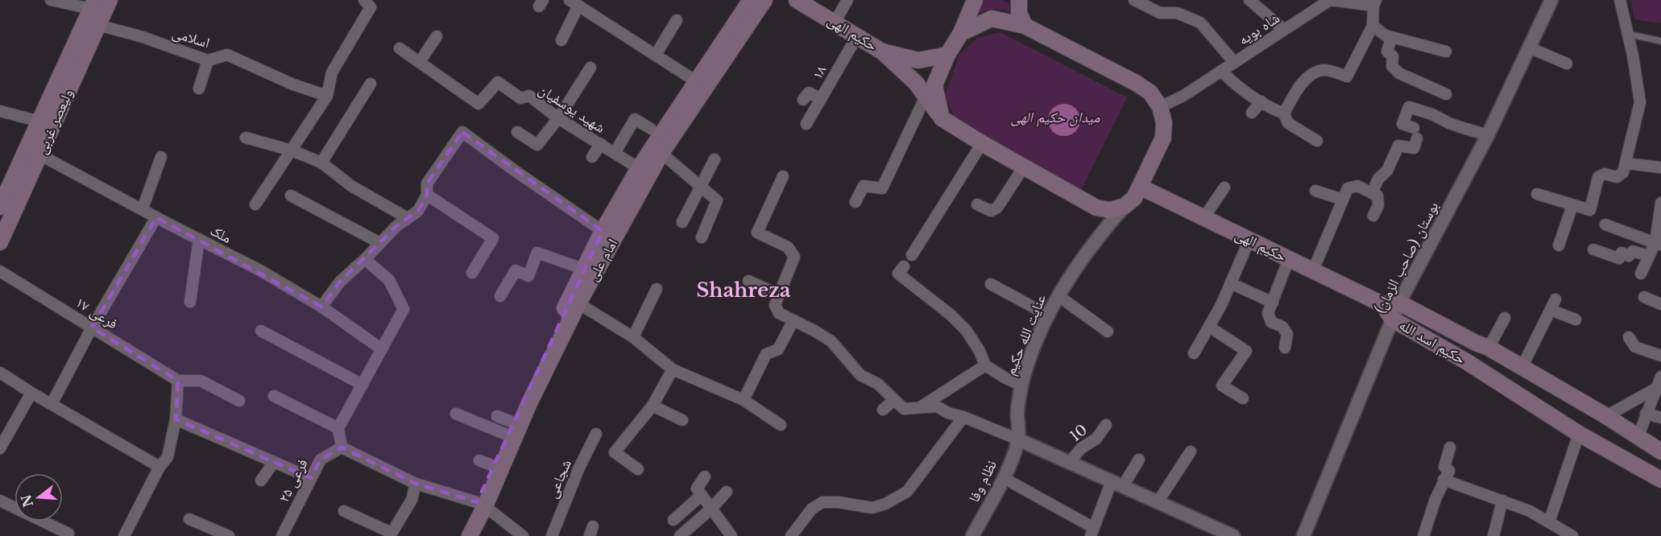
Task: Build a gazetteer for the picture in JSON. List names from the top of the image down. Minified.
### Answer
{"streets":{"main road":["حکیم الهی","ولیعصر غربی","امام علی","حکیم اسد الله"],"street":["شاه بویه","اسلامی","۱۸","شهید یوسفیان","ملک","بوستان (صاحب الزمان)","فرعی ۱۷","عنایت الله حکیم","10","شجاعی","فرعی ۲۵","نظام وفا"]},"crossings":[["حکیم الهی","۱۸"],["حکیم الهی","حکیم اسد الله"],["اسلامی","ولیعصر غربی"],["ولیعصر غربی","ملک"],["بوستان (صاحب الزمان)","حکیم اسد الله"],["عنایت الله حکیم","نظام وفا"]],"districts":["Shahreza"],"parks":["میدان حکیم الهی"],"north":"left"}
